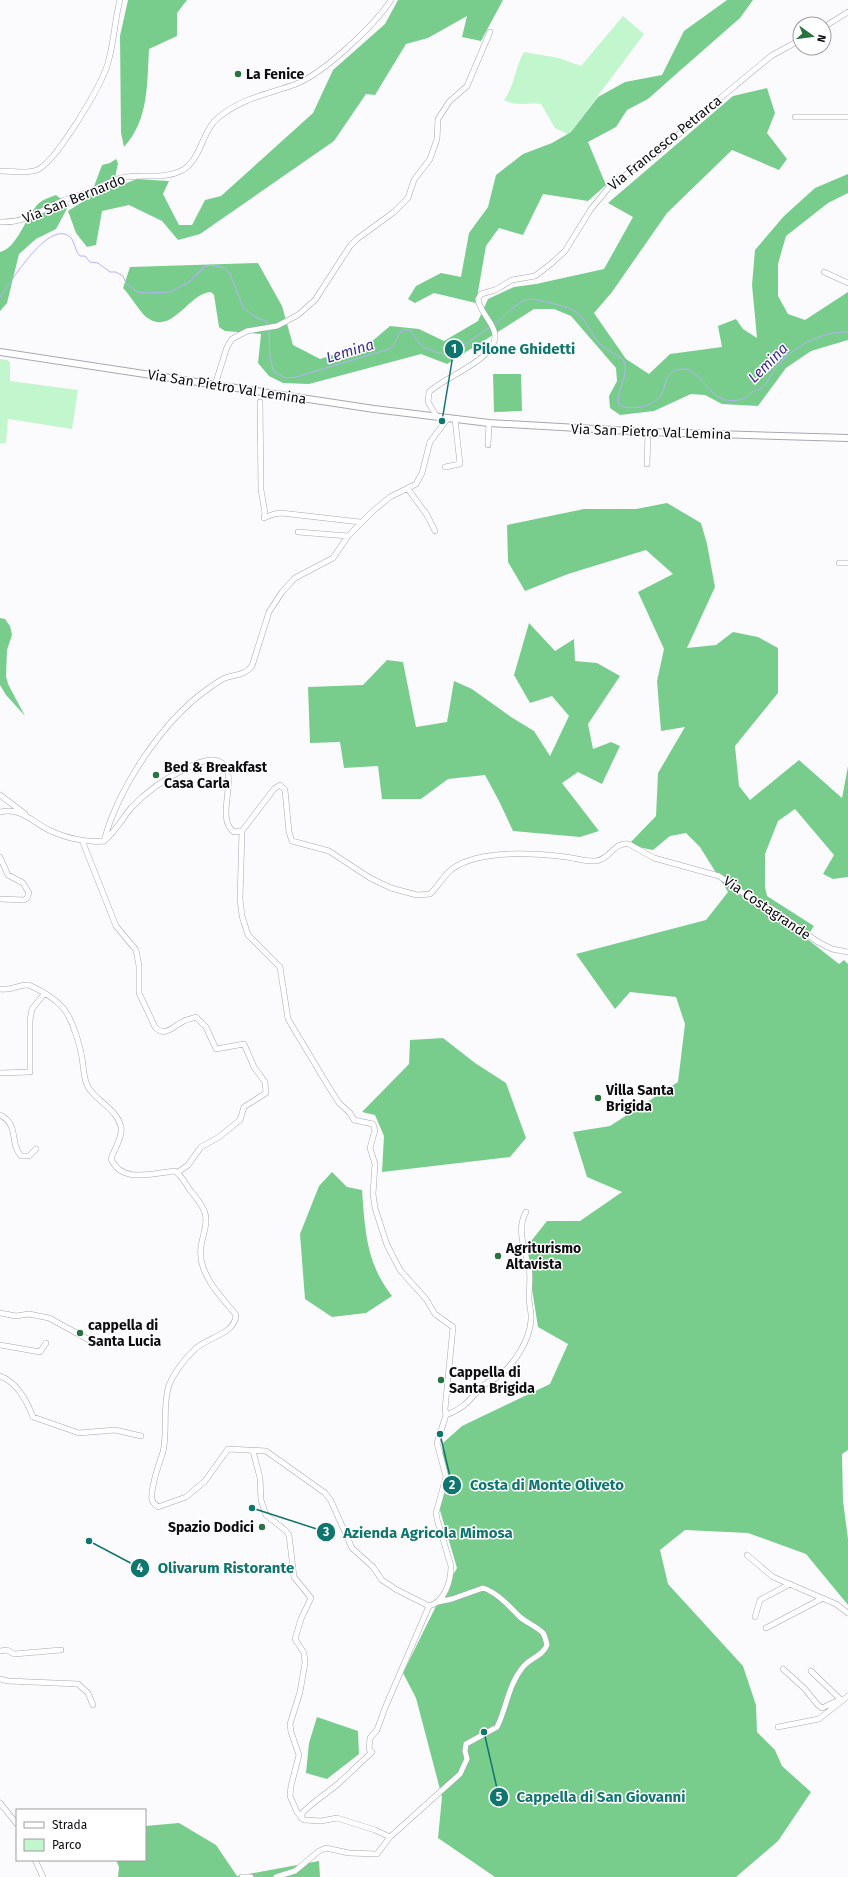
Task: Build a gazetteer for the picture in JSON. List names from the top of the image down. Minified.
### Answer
{"streets":{"street":["Via Francesco Petrarca","Via San Bernardo","Via San Pietro Val Lemina","Via Costagrande"]},"crossings":[["Via Francesco Petrarca","Via San Pietro Val Lemina"]],"water":["Lemina"],"places":["La Fenice","Pilone Ghidetti","Bed & Breakfast Casa Carla","Villa Santa Brigida","Agriturismo Altavista","cappella di Santa Lucia","Cappella di Santa Brigida","Costa di Monte Oliveto","Azienda Agricola Mimosa","Spazio Dodici","Olivarum Ristorante","Cappella di San Giovanni"],"legend":["Strada","Parco"],"north":"right"}
